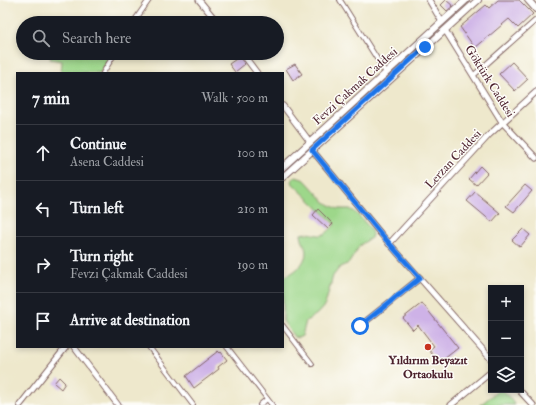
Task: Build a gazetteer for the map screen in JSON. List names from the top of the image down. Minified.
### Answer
{"streets":{"main road":["Fevzi Çakmak Caddesi"],"street":["Göktürk Caddesi","Lerzan Caddesi"]},"crossings":[["Göktürk Caddesi","Fevzi Çakmak Caddesi"],["Göktürk Caddesi","Lerzan Caddesi"]],"places":["Yıldırım Beyazıt Ortaokulu"],"page":{"search":"Search here","heading":["7 min","Walk · 500 m"],"list":[["Continue","Asena Caddesi","100 m"],["Turn left","210 m"],["Turn right","Fevzi Çakmak Caddesi","190 m"],"Arrive at destination"],"map_buttons":["+","−"]}}
